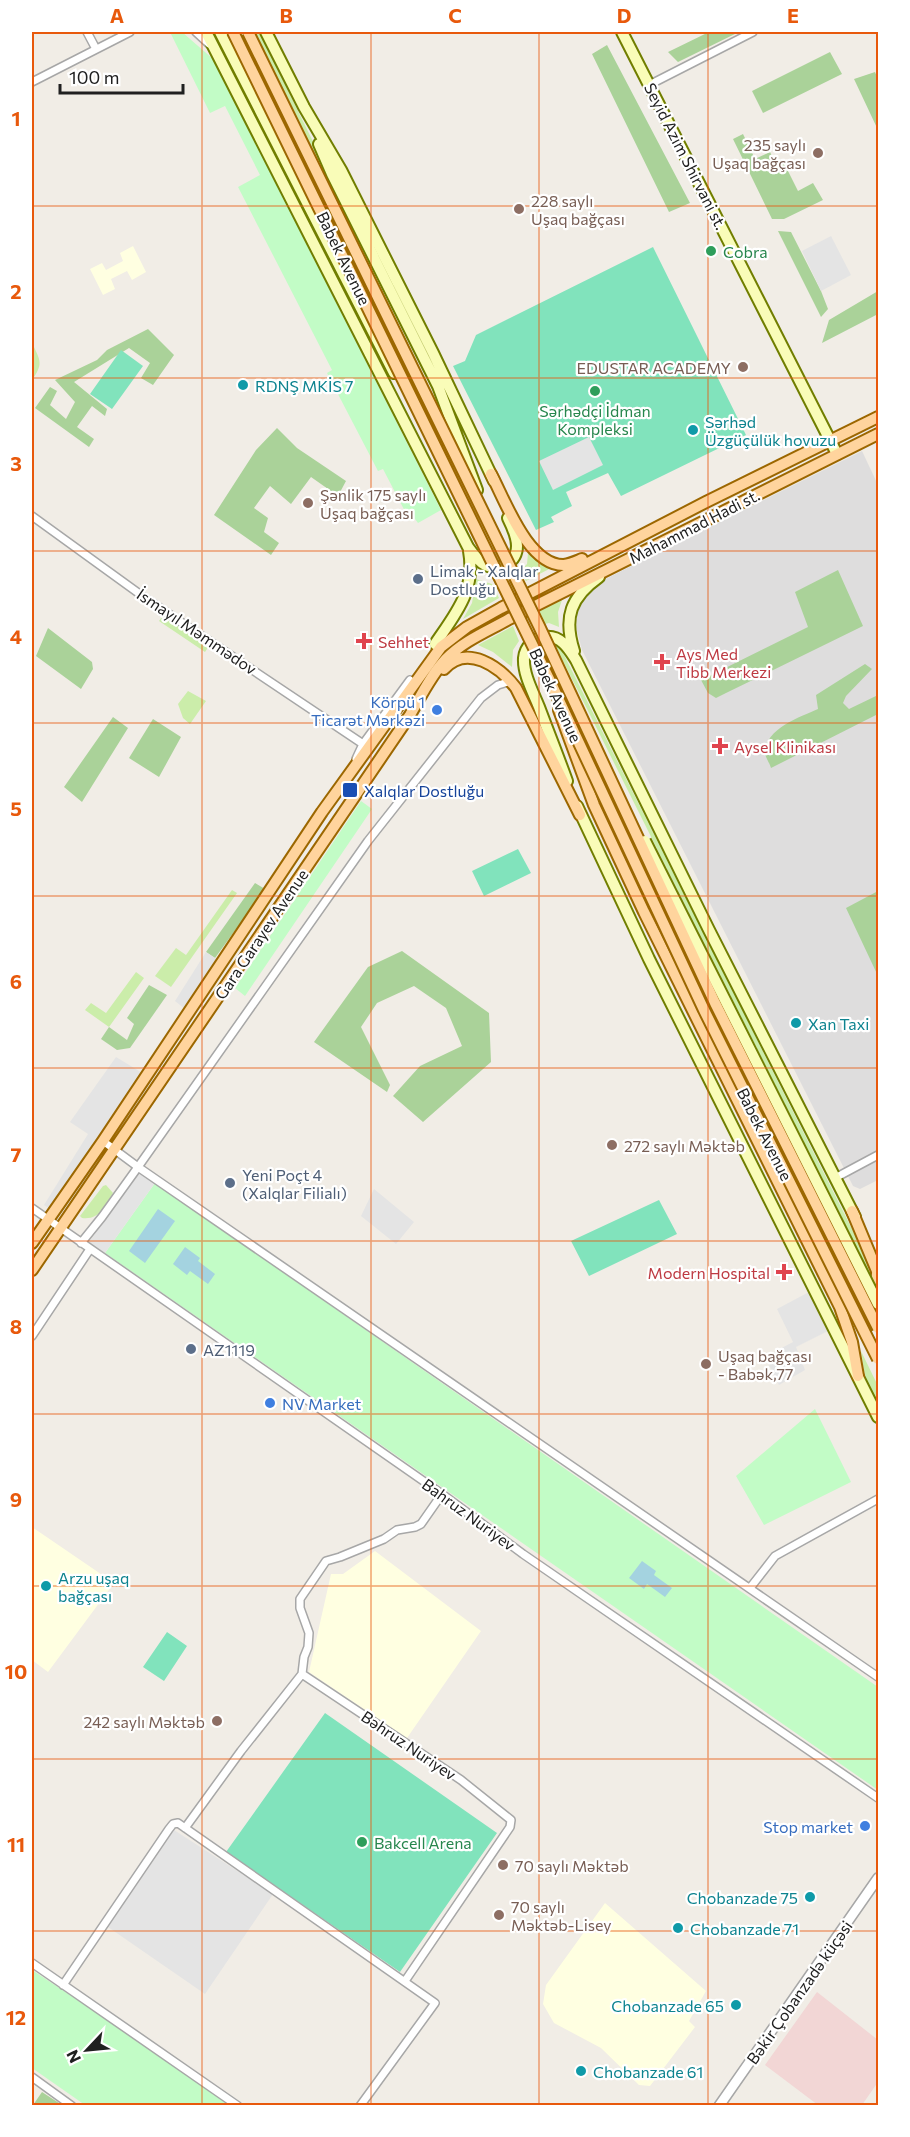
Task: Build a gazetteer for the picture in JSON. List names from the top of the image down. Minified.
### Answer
{"streets":{"main road":["Seyid Azim Shirvani st.","Babek Avenue","Mahammad Hadi st.","Gara Garayev Avenue"],"street":["İsmayıl Məmmədov","Bahruz Nuriyev","Bəhruz Nuriyev","Bəkir Çobanzadə küçəsi"]},"crossings":[["Seyid Azim Shirvani st.","Mahammad Hadi st."],["Mahammad Hadi st.","Gara Garayev Avenue"],["Gara Garayev Avenue","Bahruz Nuriyev"]],"places":{"other":["235 saylı Uşaq bağçası","228 saylı Uşaq bağçası","Cobra","EDUSTAR ACADEMY","RDNŞ MKİS 7","Sərhədçi İdman Kompleksi","Sərhəd Üzgüçülük hovuzu","Şənlik 175 saylı Uşaq bağçası","Limak - Xalqlar Dostluğu","Körpü 1 Ticarət Mərkəzi","Xan Taxi","272 saylı Məktəb","Yeni Poçt 4 (Xalqlar Filialı)","AZ1119","Uşaq bağçası - Babək,77","NV Market","Arzu uşaq bağçası","242 saylı Məktəb","Stop market","Bakcell Arena","70 saylı Məktəb","Chobanzade 75","70 saylı Məktəb-Lisey","Chobanzade 71","Chobanzade 65","Chobanzade 61"],"health":["Sehhet","Ays Med Tibb Merkezi","Aysel Klinikası","Modern Hospital"],"transit":["Xalqlar Dostluğu"]},"scale_bar":"100 m","north":"bottom left","grid":{"columns":["A","B","C","D","E"],"rows":["1","2","3","4","5","6","7","8","9","10","11","12"]}}
